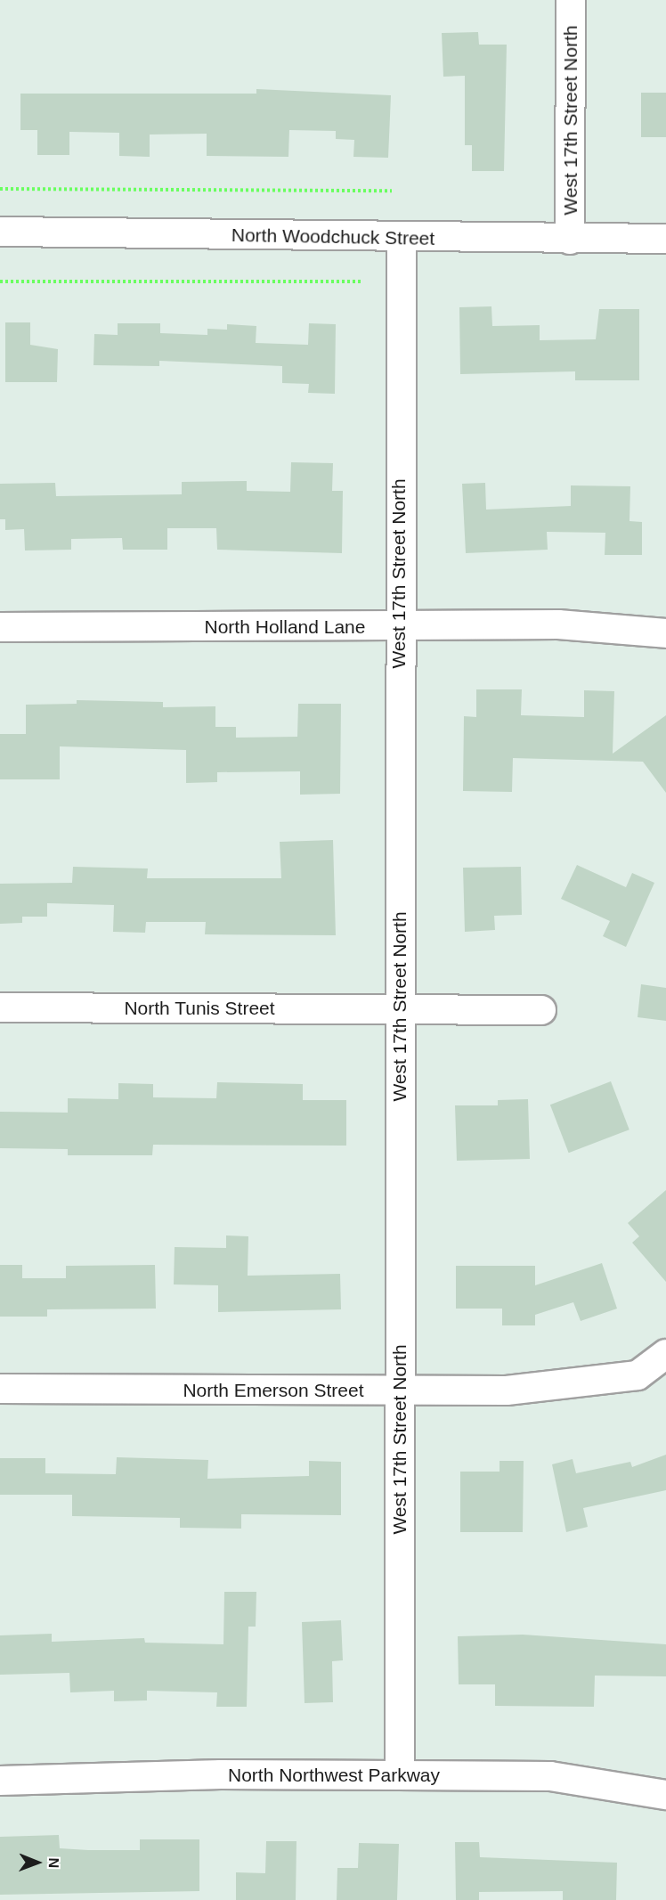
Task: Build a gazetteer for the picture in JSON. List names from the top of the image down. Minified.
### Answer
{"streets":{"street":["West 17th Street North","North Woodchuck Street","North Holland Lane","North Tunis Street","North Emerson Street","North Northwest Parkway"]},"crossings":[["West 17th Street North","North Woodchuck Street"],["West 17th Street North","North Holland Lane"],["West 17th Street North","North Tunis Street"],["West 17th Street North","North Emerson Street"],["West 17th Street North","North Northwest Parkway"]],"north":"right"}
